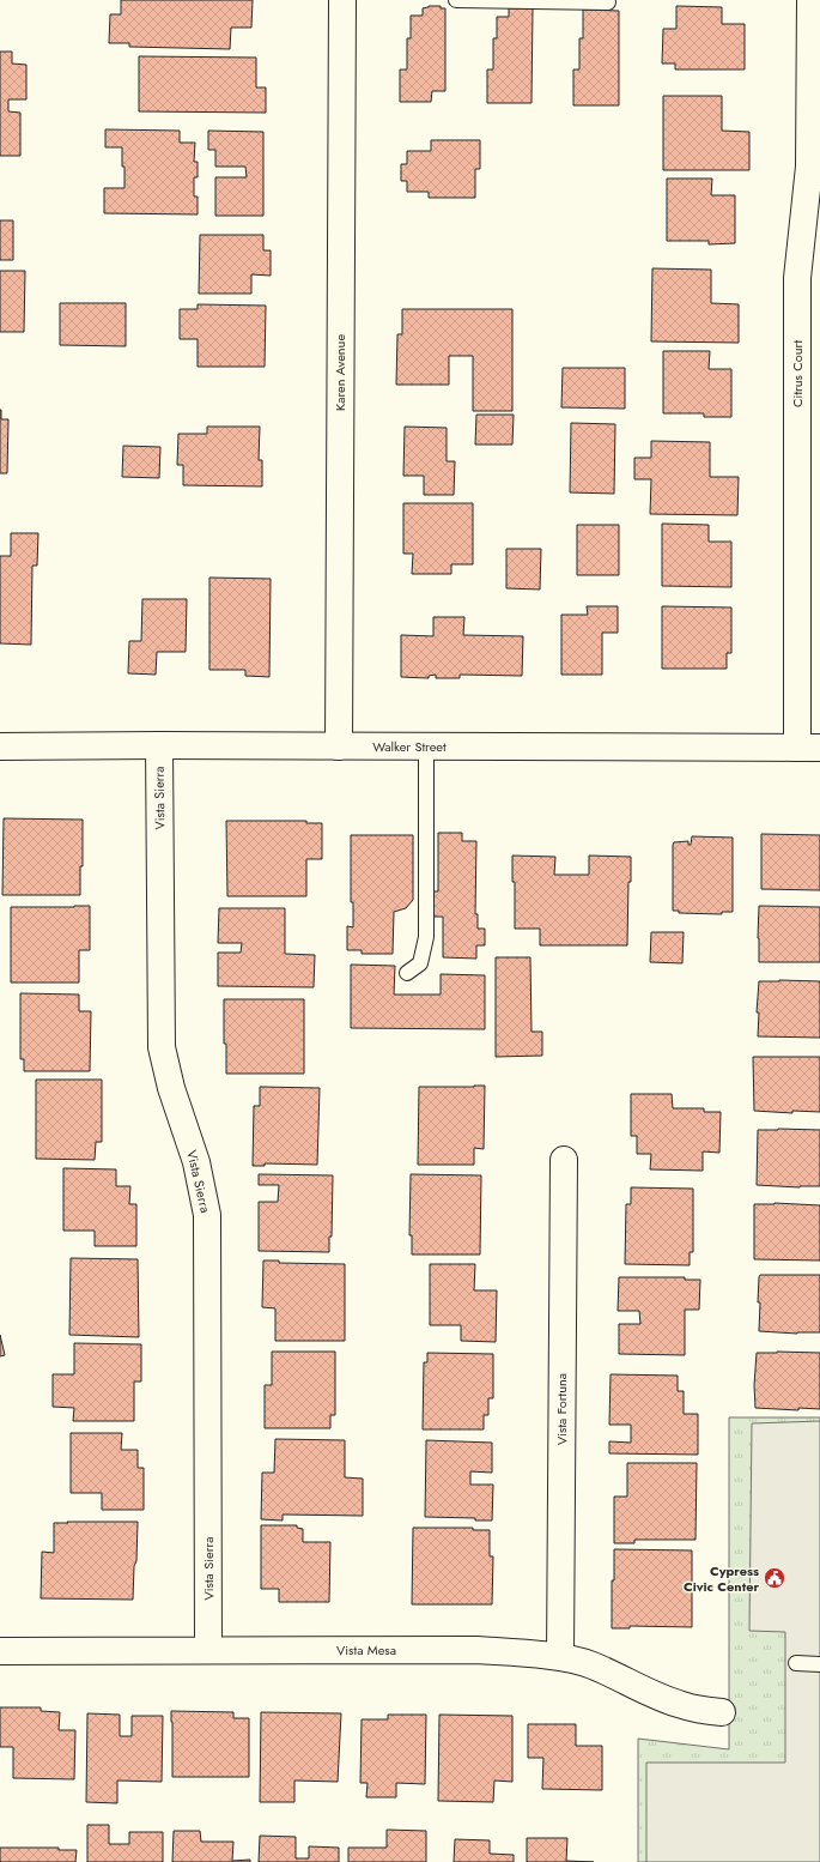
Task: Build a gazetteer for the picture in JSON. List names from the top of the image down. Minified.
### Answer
{"streets":{"street":["Karen Avenue","Citrus Court","Walker Street","Vista Sierra","Vista Fortuna","Vista Mesa"]},"crossings":[["Karen Avenue","Walker Street"],["Citrus Court","Walker Street"],["Walker Street","Vista Sierra"],["Vista Sierra","Vista Mesa"],["Vista Fortuna","Vista Mesa"]],"places":{"public building":["Cypress Civic Center"]}}
